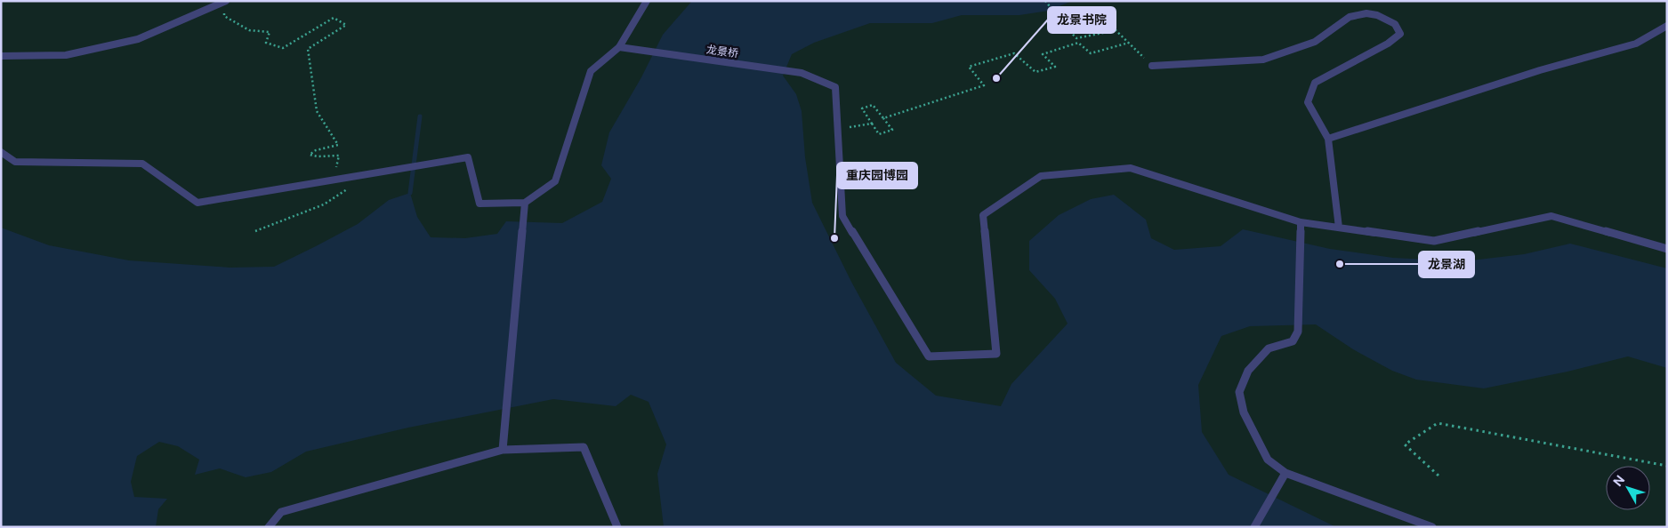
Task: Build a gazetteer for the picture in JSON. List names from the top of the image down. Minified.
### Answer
{"streets":{"lane":["龙景桥"]},"places":["龙景书院","重庆园博园","龙景湖"],"north":"top left"}
